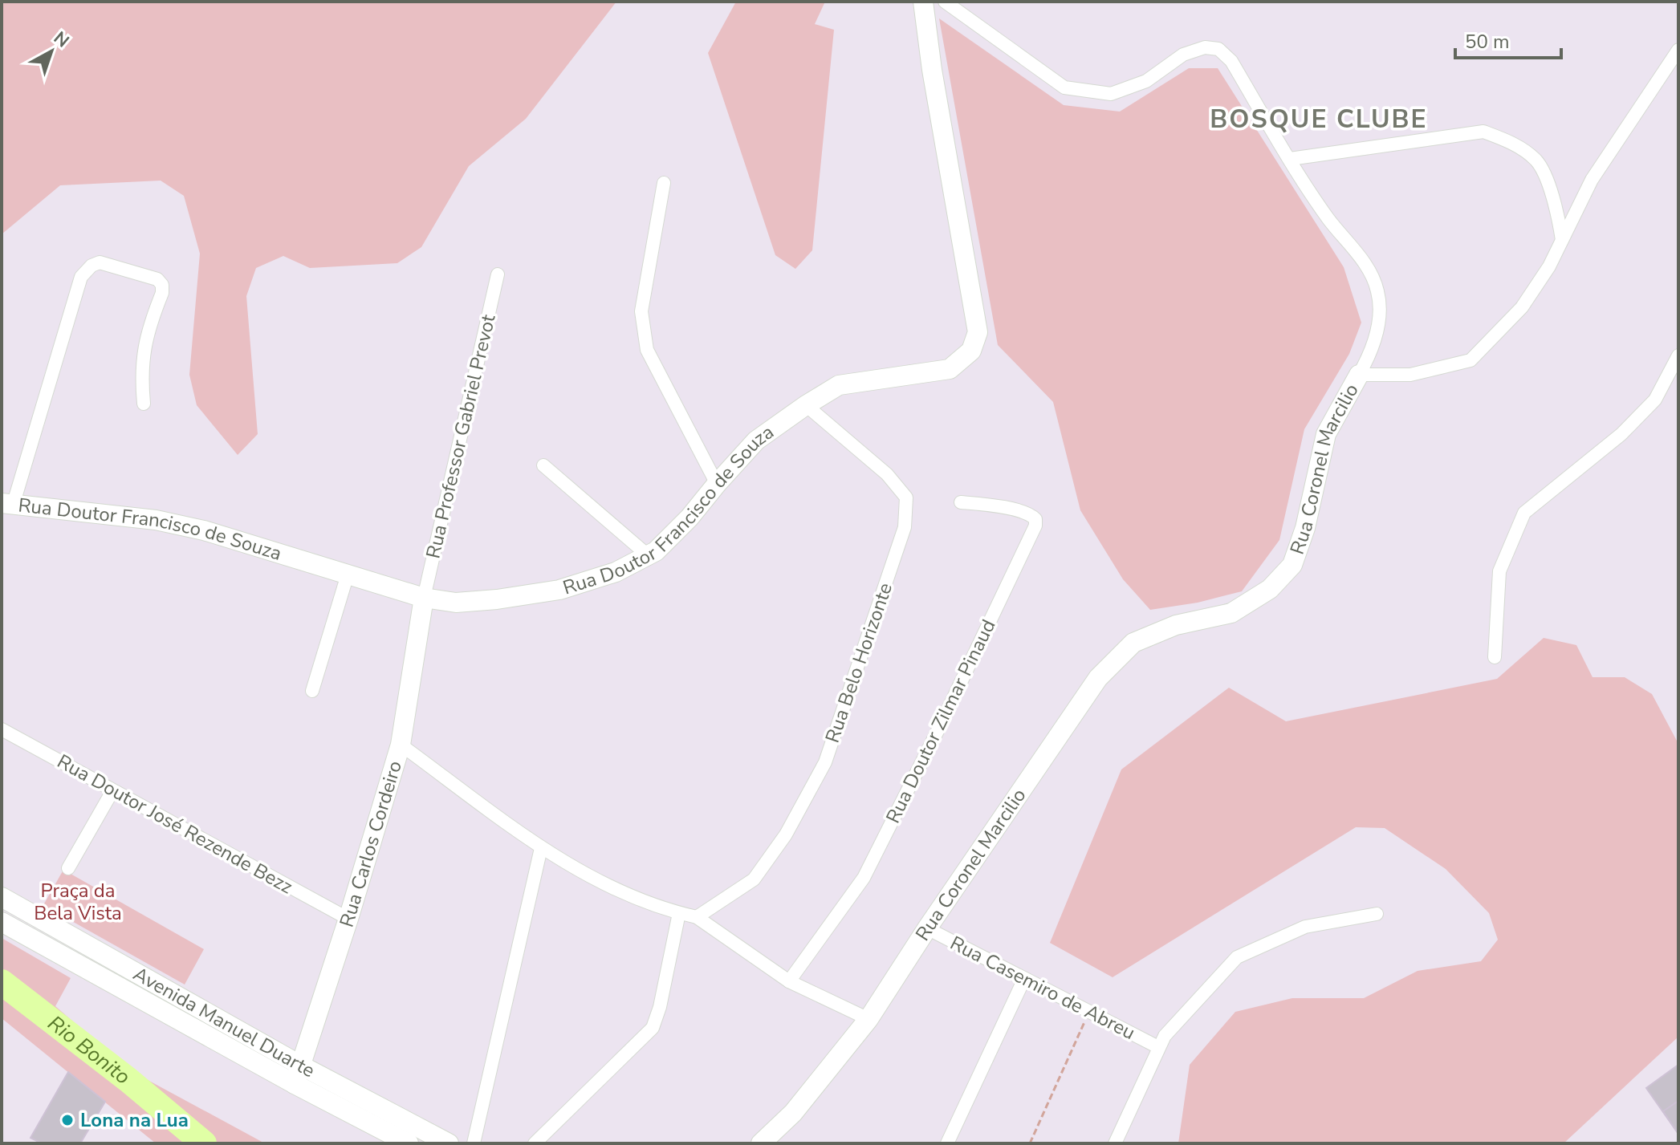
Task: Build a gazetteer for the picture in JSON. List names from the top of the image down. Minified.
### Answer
{"streets":{"street":["Rua Professor Gabriel Prevot","Rua Coronel Marcilio","Rua Doutor Francisco de Souza","Rua Belo Horizonte","Rua Doutor Zilmar Pinaud","Rua Doutor José Rezende Bezz","Rua Carlos Cordeiro","Rua Casemiro de Abreu","Avenida Manuel Duarte"]},"crossings":[["Rua Professor Gabriel Prevot","Rua Doutor Francisco de Souza"],["Rua Professor Gabriel Prevot","Rua Carlos Cordeiro"],["Rua Coronel Marcilio","Rua Casemiro de Abreu"],["Rua Doutor Francisco de Souza","Rua Belo Horizonte"],["Rua Doutor Francisco de Souza","Rua Carlos Cordeiro"],["Rua Doutor José Rezende Bezz","Rua Carlos Cordeiro"],["Rua Carlos Cordeiro","Avenida Manuel Duarte"]],"districts":["BOSQUE CLUBE"],"water":["Rio Bonito"],"parks":["Praça da Bela Vista"],"places":["Lona na Lua"],"scale_bar":"50 m","north":"top right"}
